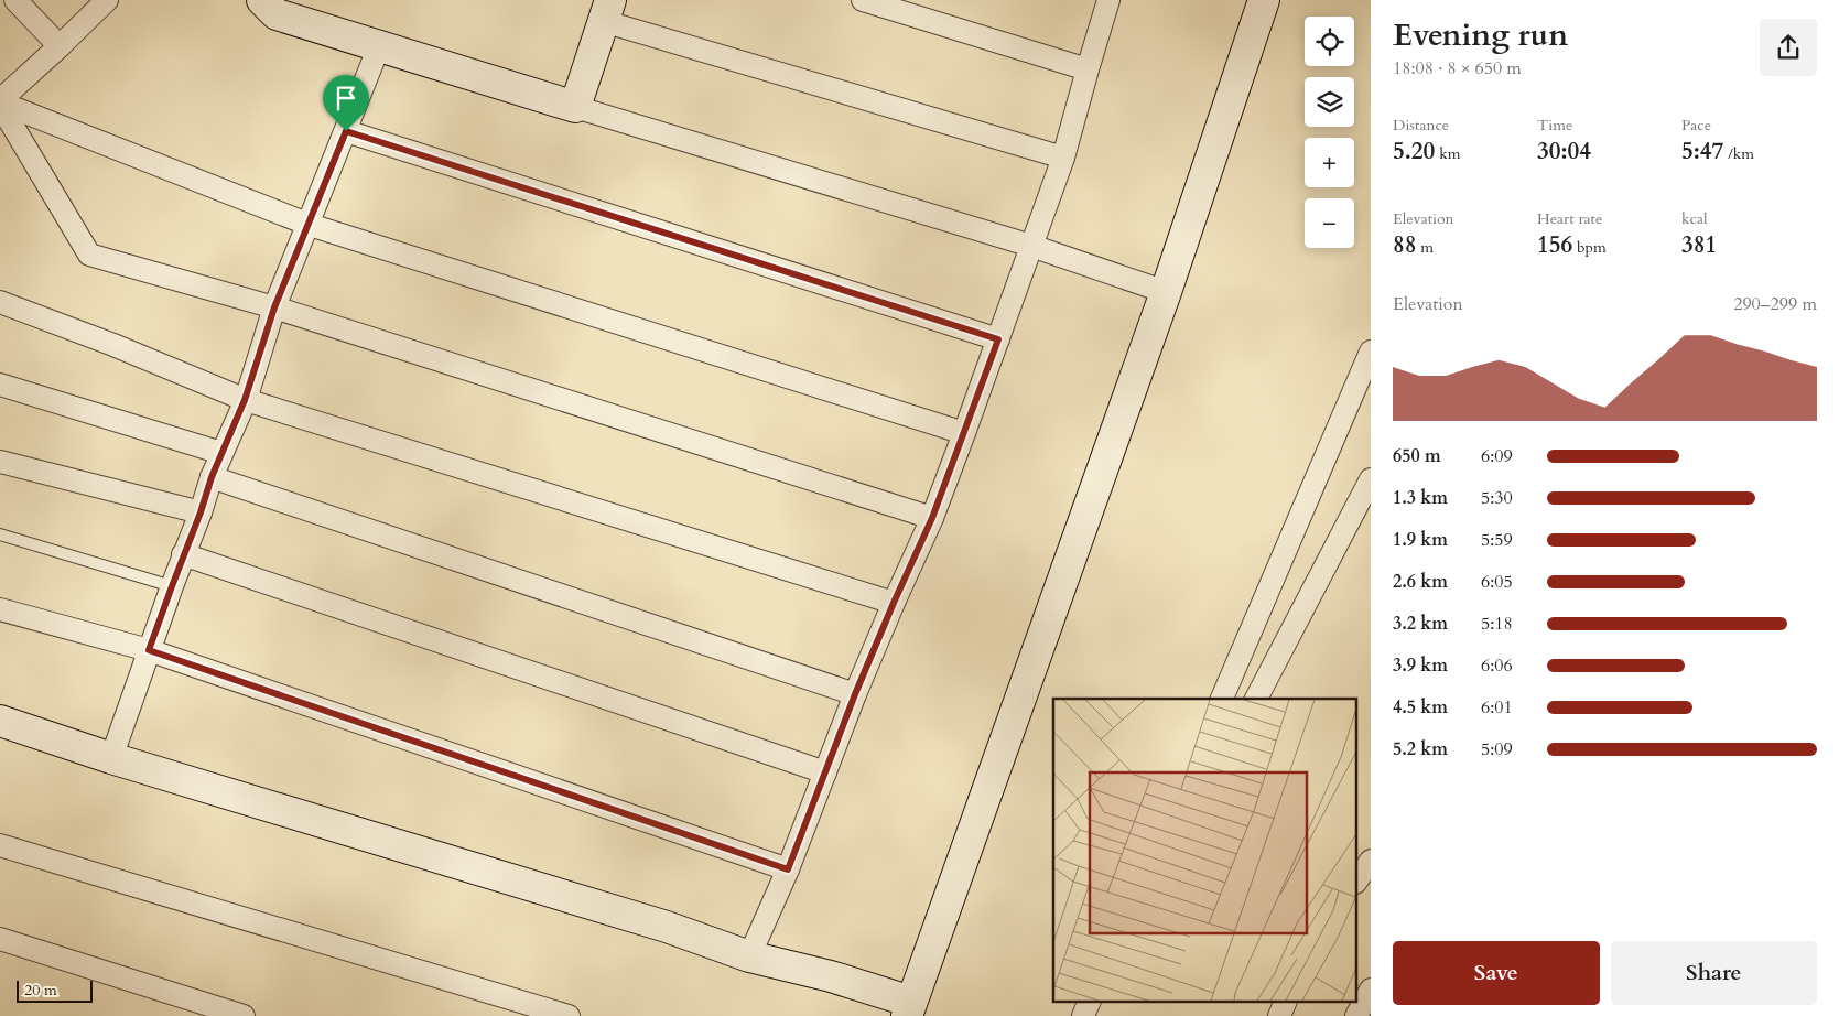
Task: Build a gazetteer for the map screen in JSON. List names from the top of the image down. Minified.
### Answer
{"scale_bar":"20 m","page":{"heading":["Evening run","18:08 · 8 × 650 m"],"map_buttons":["+","−"],"stats":[["Distance","5.20 km"],["Time","30:04"],["Pace","5:47 /km"],["Elevation","88 m"],["Heart rate","156 bpm"],["kcal","381"]],"chart":["Elevation","290–299 m"],"list":[{"name":"650 m","note":"6:09"},{"name":"1.3 km","note":"5:30"},{"name":"1.9 km","note":"5:59"},{"name":"2.6 km","note":"6:05"},{"name":"3.2 km","note":"5:18"},{"name":"3.9 km","note":"6:06"},{"name":"4.5 km","note":"6:01"},{"name":"5.2 km","note":"5:09"}],"buttons":["Save","Share"],"scale":"20 m"}}
